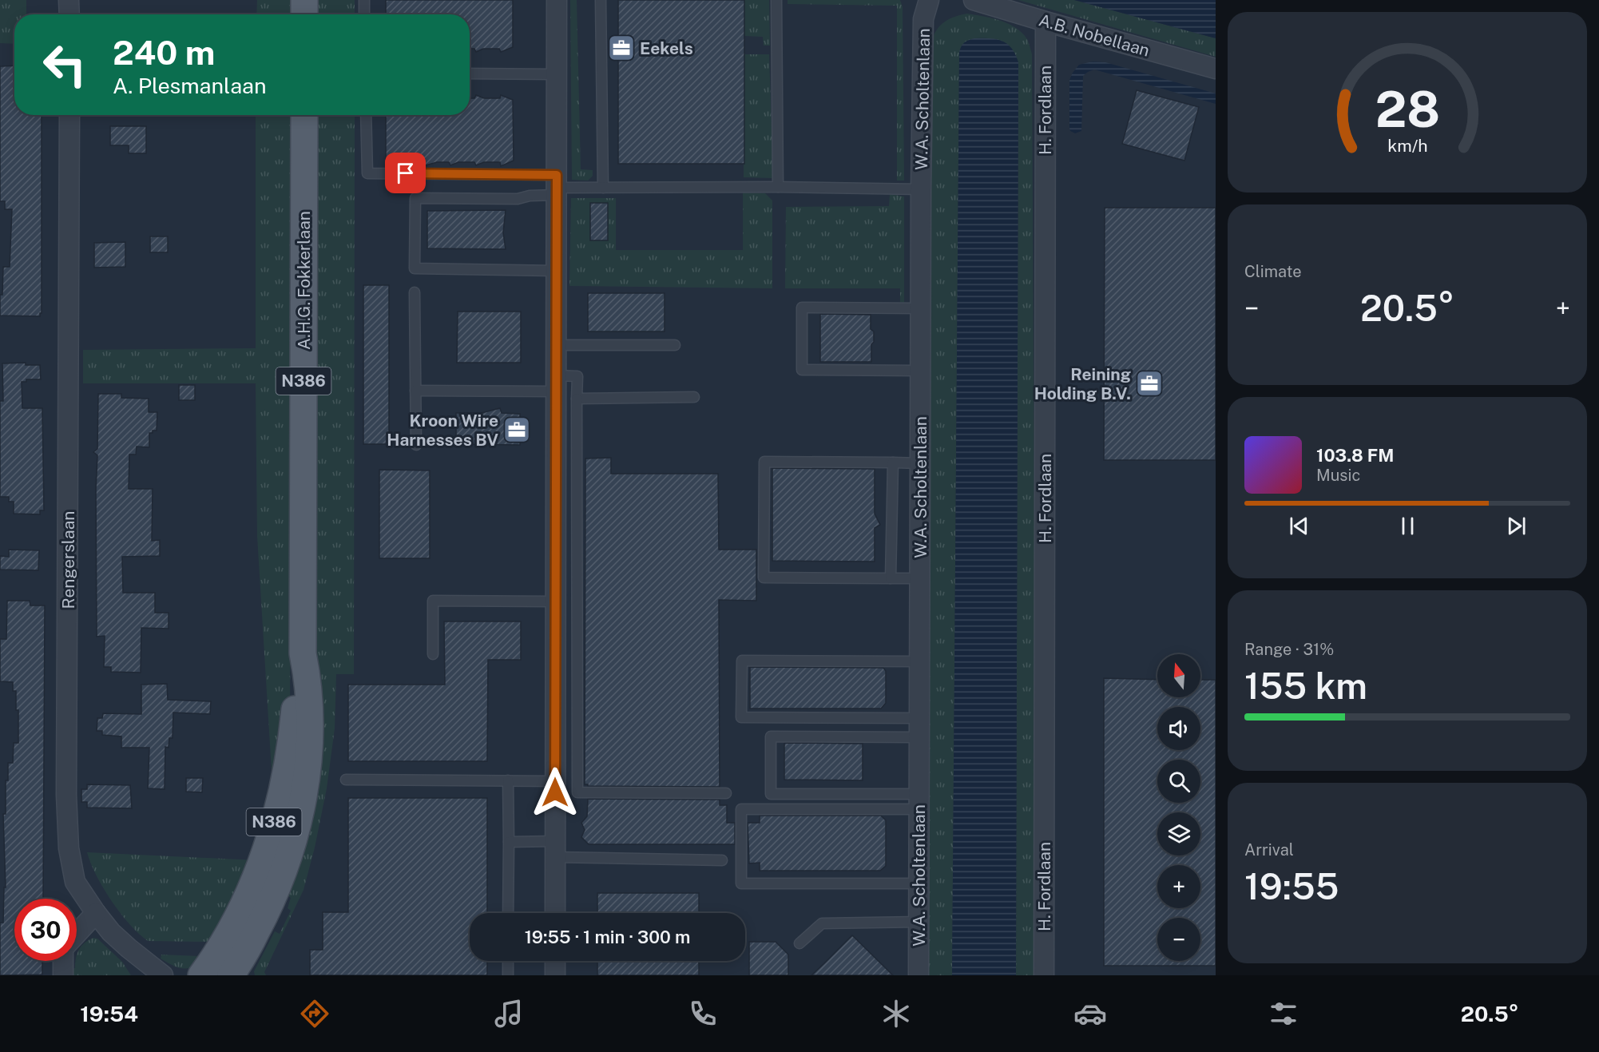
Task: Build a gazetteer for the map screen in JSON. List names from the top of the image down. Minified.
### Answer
{"streets":{"main road":["A.H.G. Fokkerlaan","N386"],"street":["A.B. Nobellaan","W.A. Scholtenlaan","H. Fordlaan","Rengerslaan"]},"crossings":[["A.B. Nobellaan","H. Fordlaan"]],"places":{"office":["Eekels","Reining Holding B.V.","Kroon Wire Harnesses BV"]},"north":"top","page":{"turn":["240 m","A. Plesmanlaan"],"tile":["Climate",["Range · 31%","155 km"],["Arrival","19:55"]],"heat":["−","20.5°","+"],"song":["103.8 FM","Music"],"map_buttons":["+","−"],"limit":"30","trip":"19:55 · 1 min · 300 m","tabs":["19:54","20.5°"],"gauge":["28","km/h"]}}
